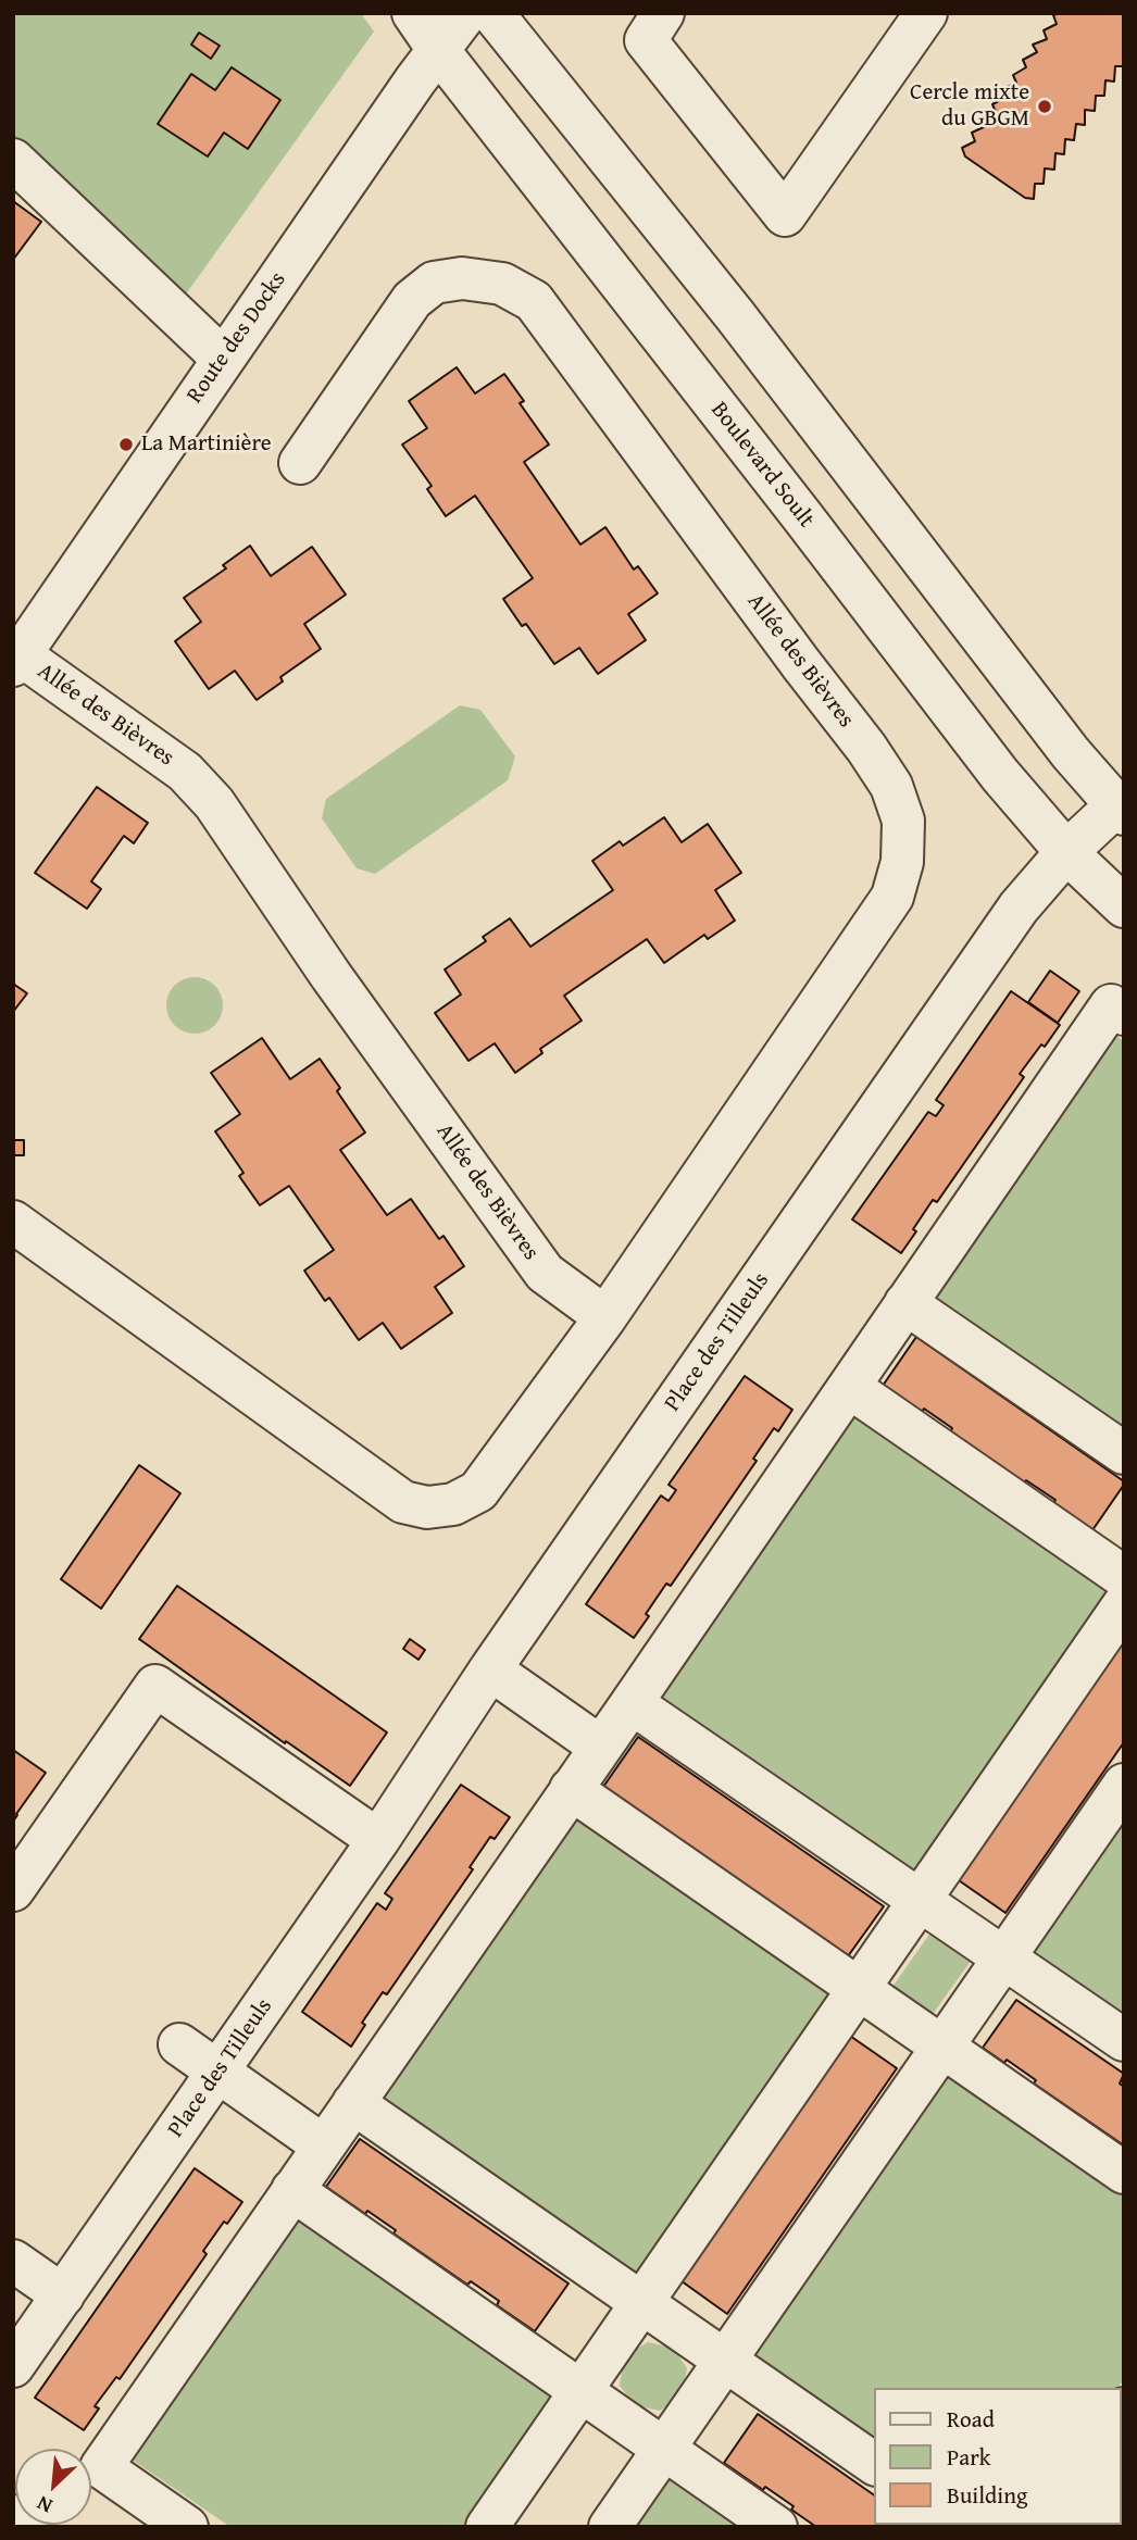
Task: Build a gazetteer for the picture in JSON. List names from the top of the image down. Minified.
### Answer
{"streets":{"street":["Route des Docks","Boulevard Soult","Allée des Bièvres","Place des Tilleuls"]},"crossings":[["Route des Docks","Boulevard Soult"],["Route des Docks","Allée des Bièvres"],["Boulevard Soult","Place des Tilleuls"]],"places":["Cercle mixte du GBGM","La Martinière"],"legend":["Road","Park","Building"],"north":"bottom left"}
